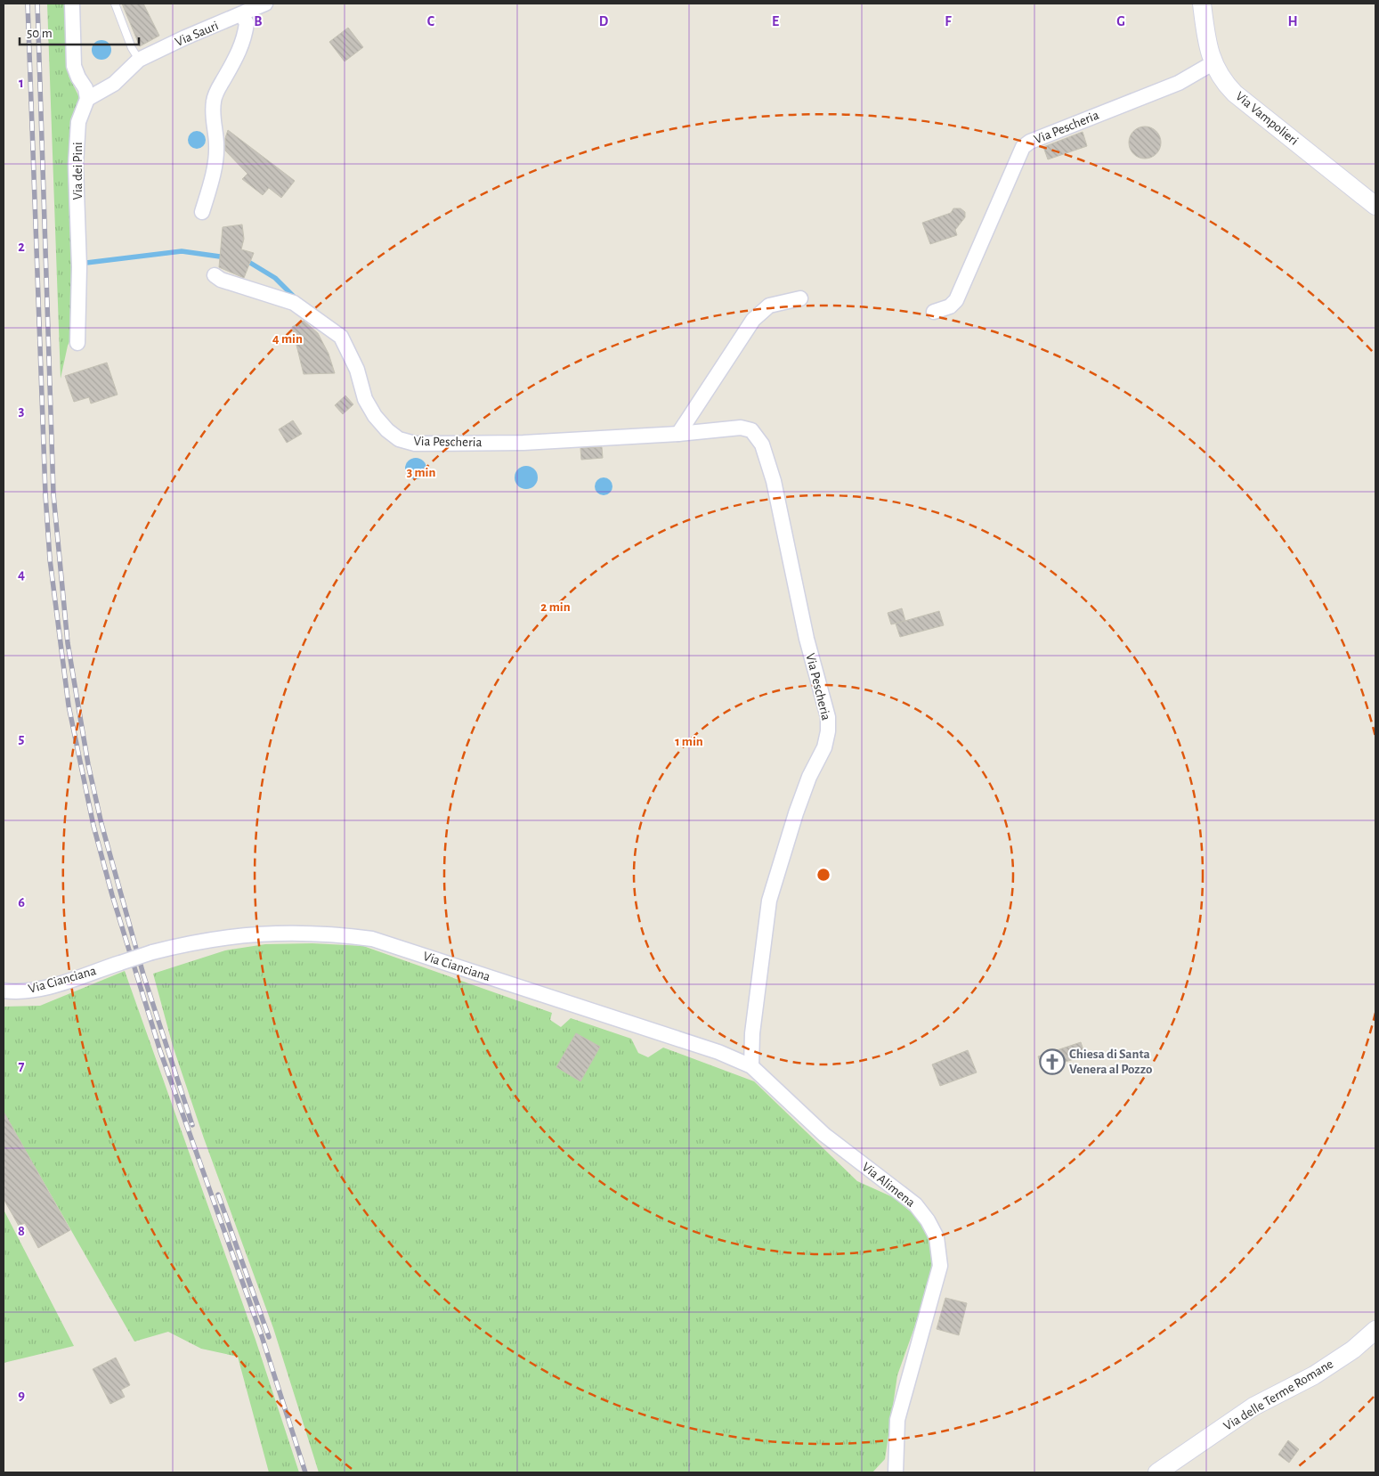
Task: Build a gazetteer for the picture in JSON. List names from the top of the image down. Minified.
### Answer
{"streets":{"street":["Via Sauri","Via Vampolieri","Via Pescheria","Via dei Pini","Via Cianciana","Via Alimena","Via delle Terme Romane"]},"crossings":[["Via Sauri","Via dei Pini"],["Via Vampolieri","Via Pescheria"],["Via Pescheria","Via Cianciana"],["Via Pescheria","Via Alimena"],["Via Cianciana","Via Alimena"]],"places":{"church":["Chiesa di Santa Venera al Pozzo"]},"scale_bar":"50 m","grid":{"columns":["B","C","D","E","F","G","H"],"rows":["1","2","3","4","5","6","7","8","9"]},"rings":["4 min","3 min","2 min","1 min"]}
